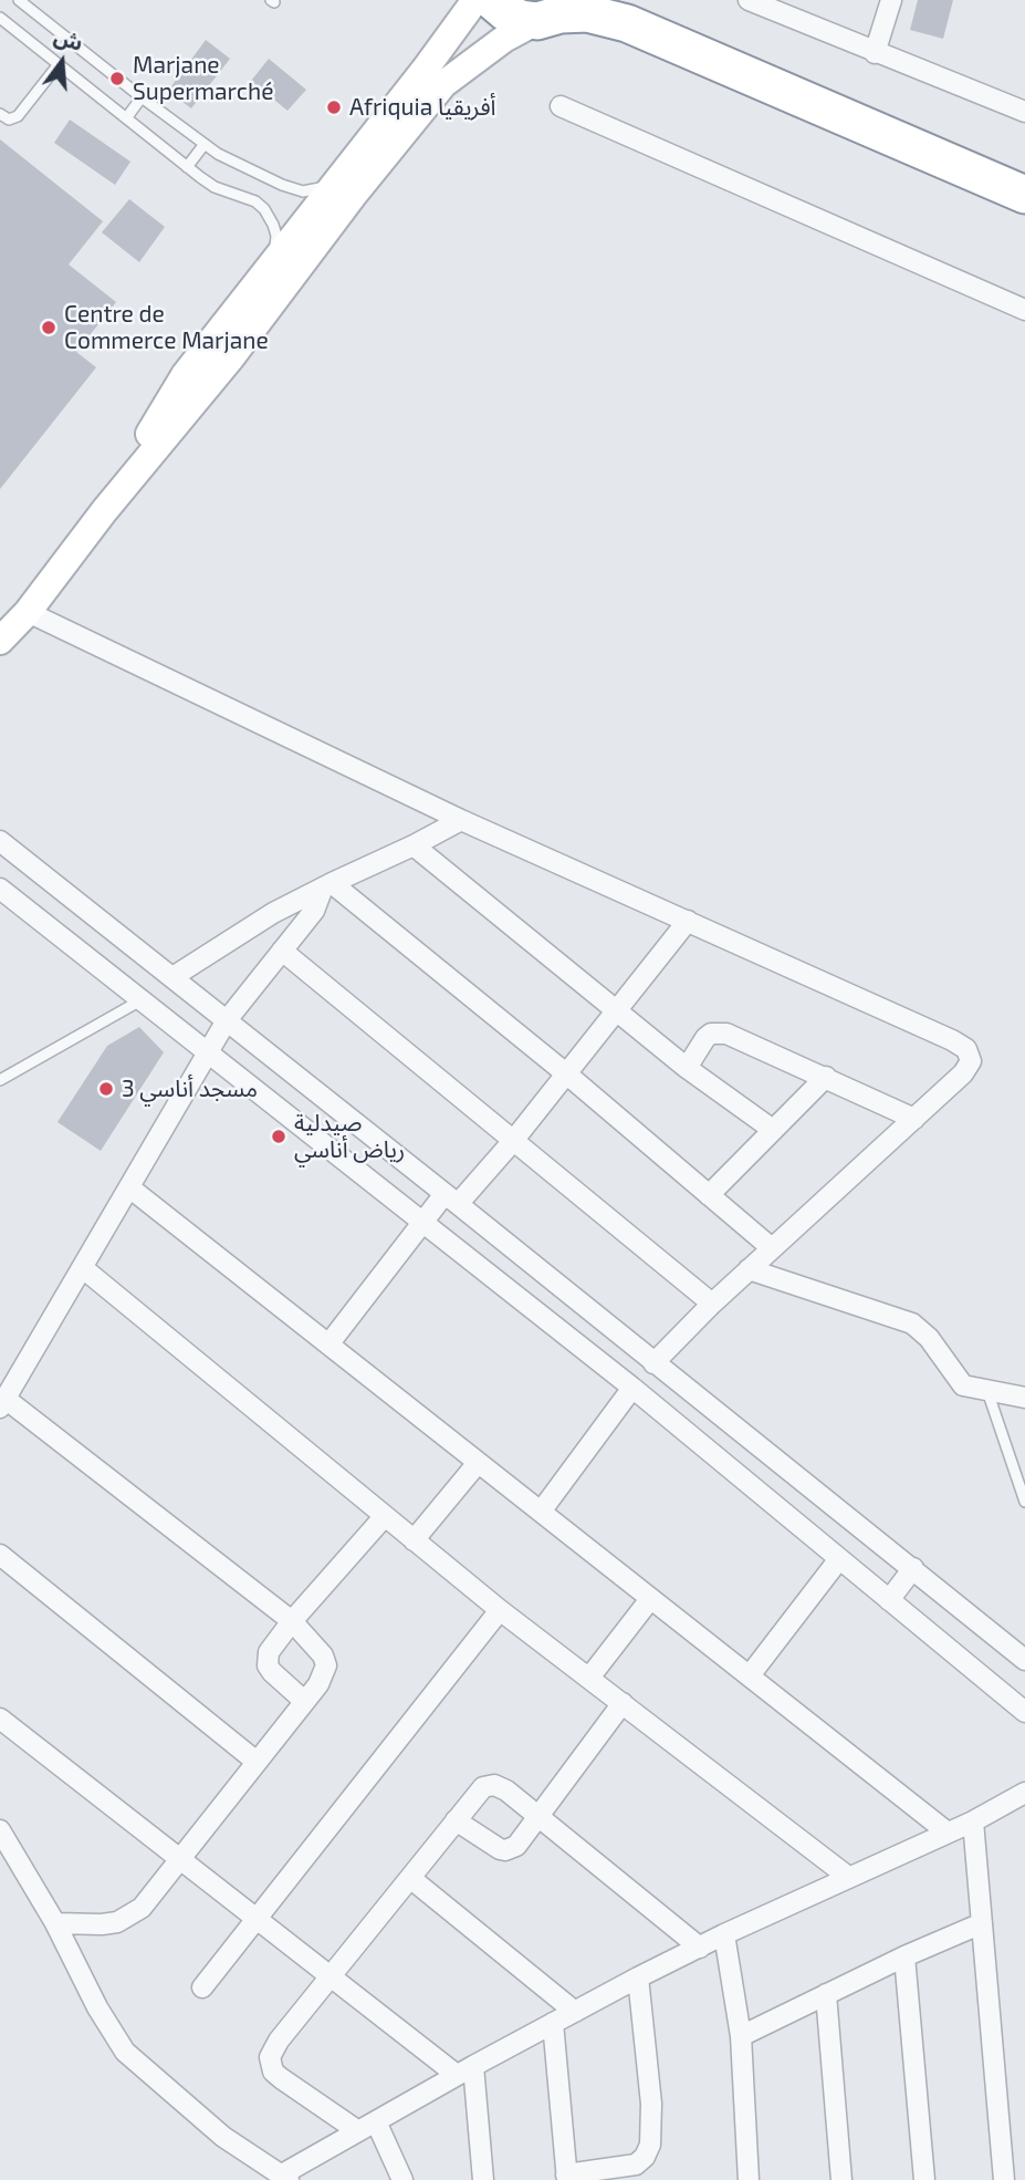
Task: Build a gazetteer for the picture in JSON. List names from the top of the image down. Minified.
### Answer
{"places":["Marjane Supermarché","Afriquia أفريقيا","Centre de Commerce Marjane","مسجد أناسي 3","صيدلية رياض أناسي"],"north":"top"}
